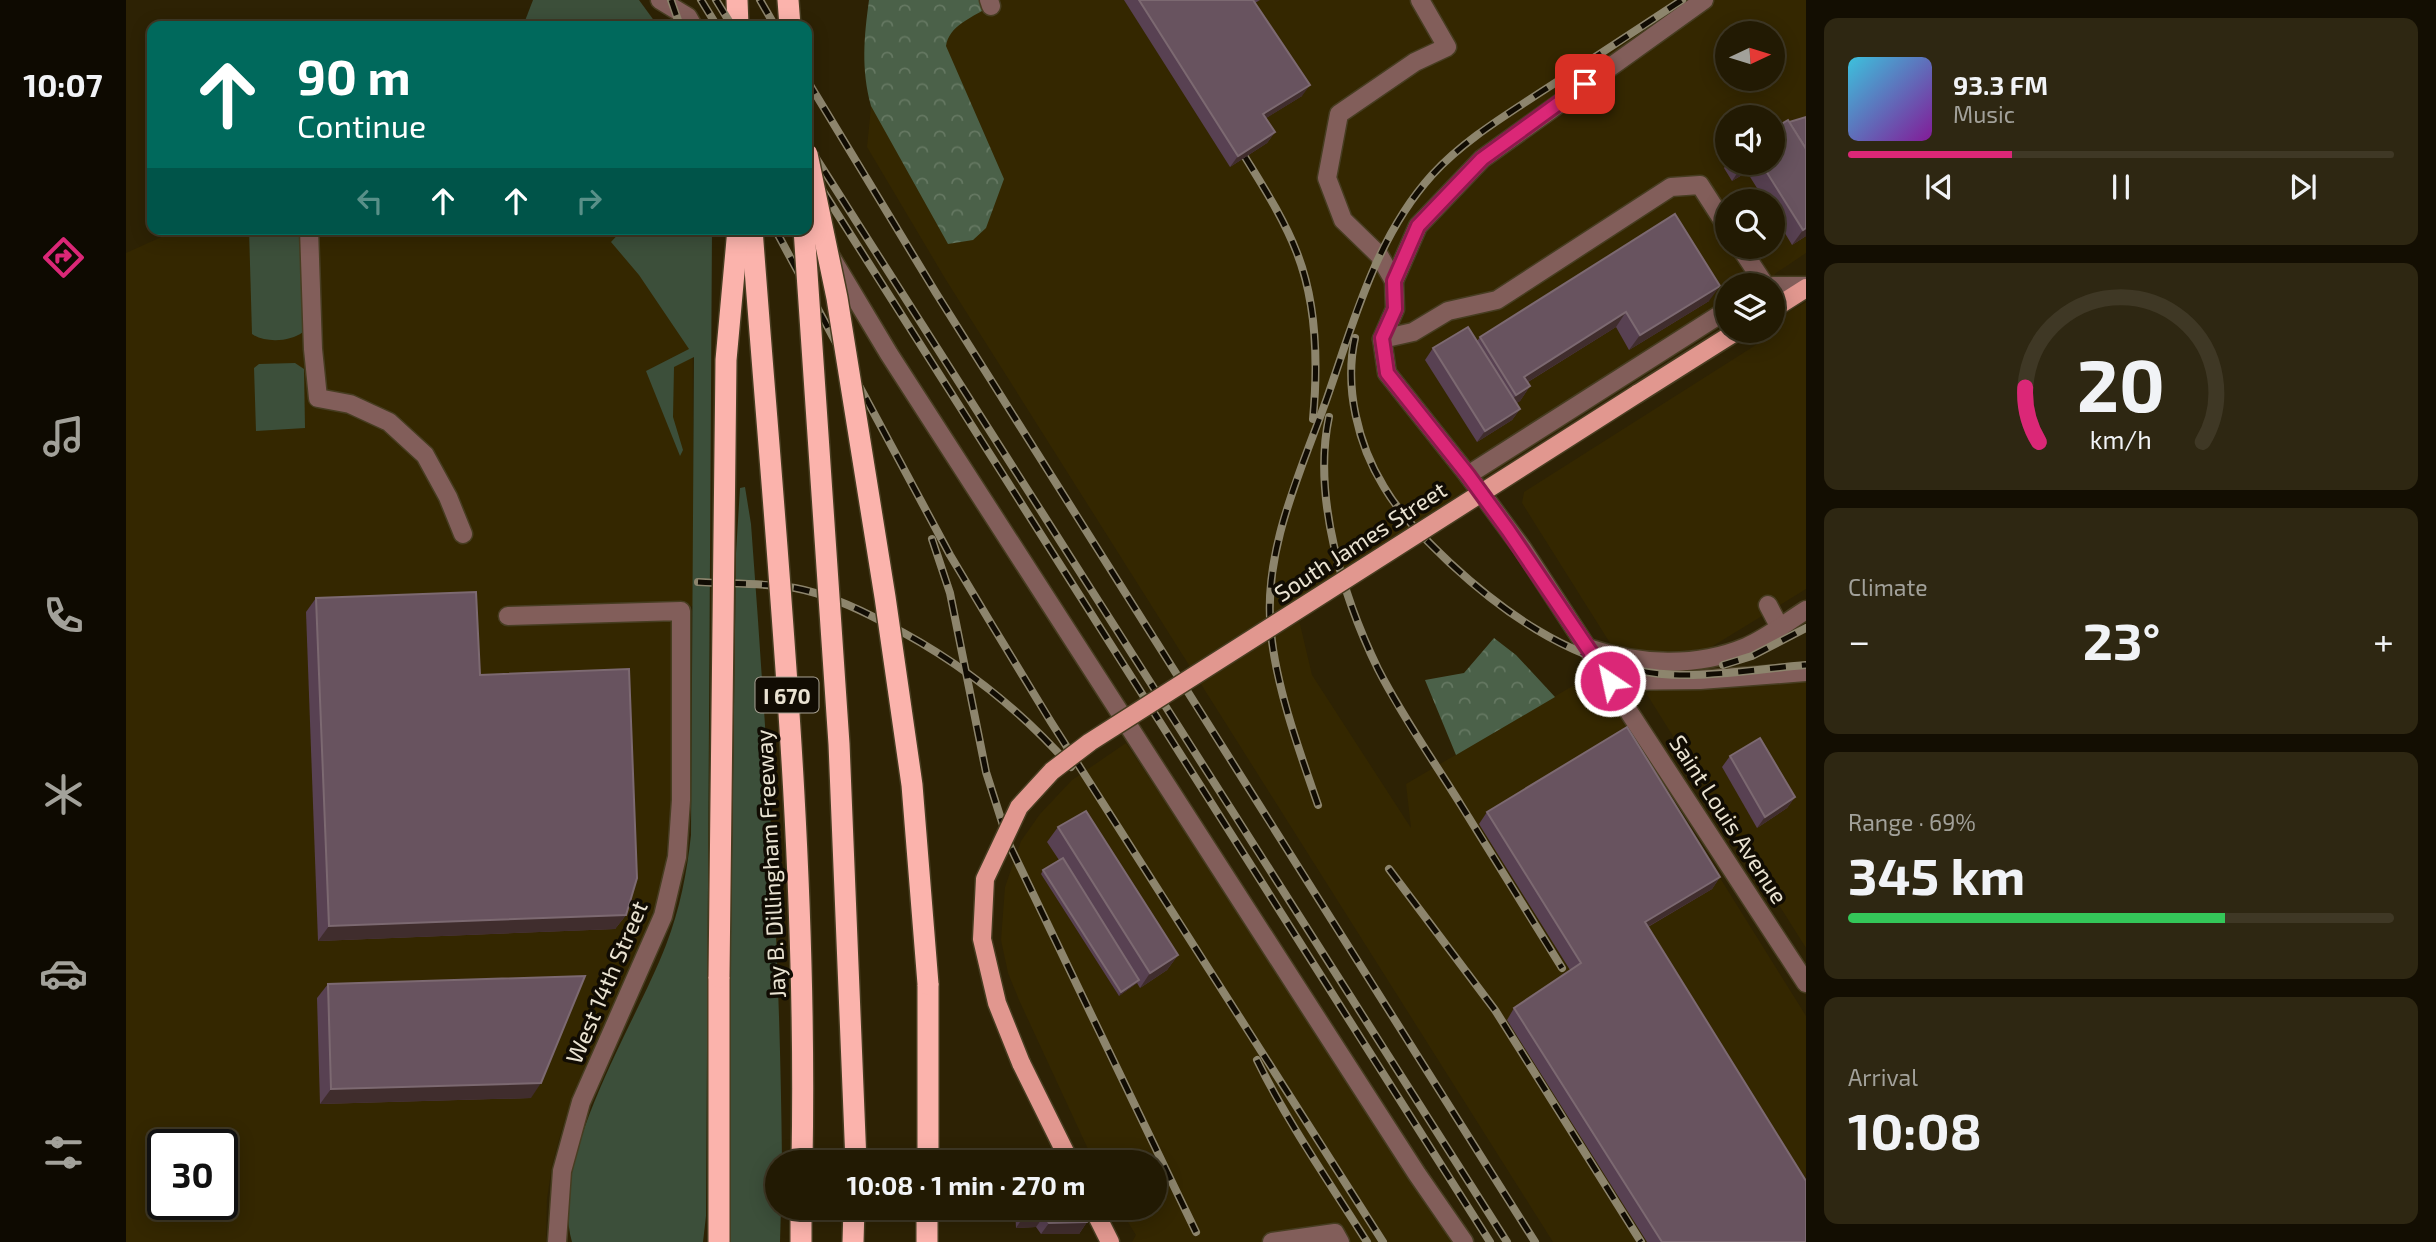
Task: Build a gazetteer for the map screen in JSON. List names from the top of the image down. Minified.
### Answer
{"streets":{"highway":["I 670","Jay B. Dillingham Freeway"],"main road":["South James Street"],"street":["Saint Louis Avenue","West 14th Street"]},"north":"right","page":{"tabs":"10:07","turn":["90 m","Continue"],"song":["93.3 FM","Music"],"tile":["Climate",["Range · 69%","345 km"],["Arrival","10:08"]],"heat":["−","23°","+"],"limit":"30","trip":"10:08 · 1 min · 270 m","gauge":["20","km/h"]}}
